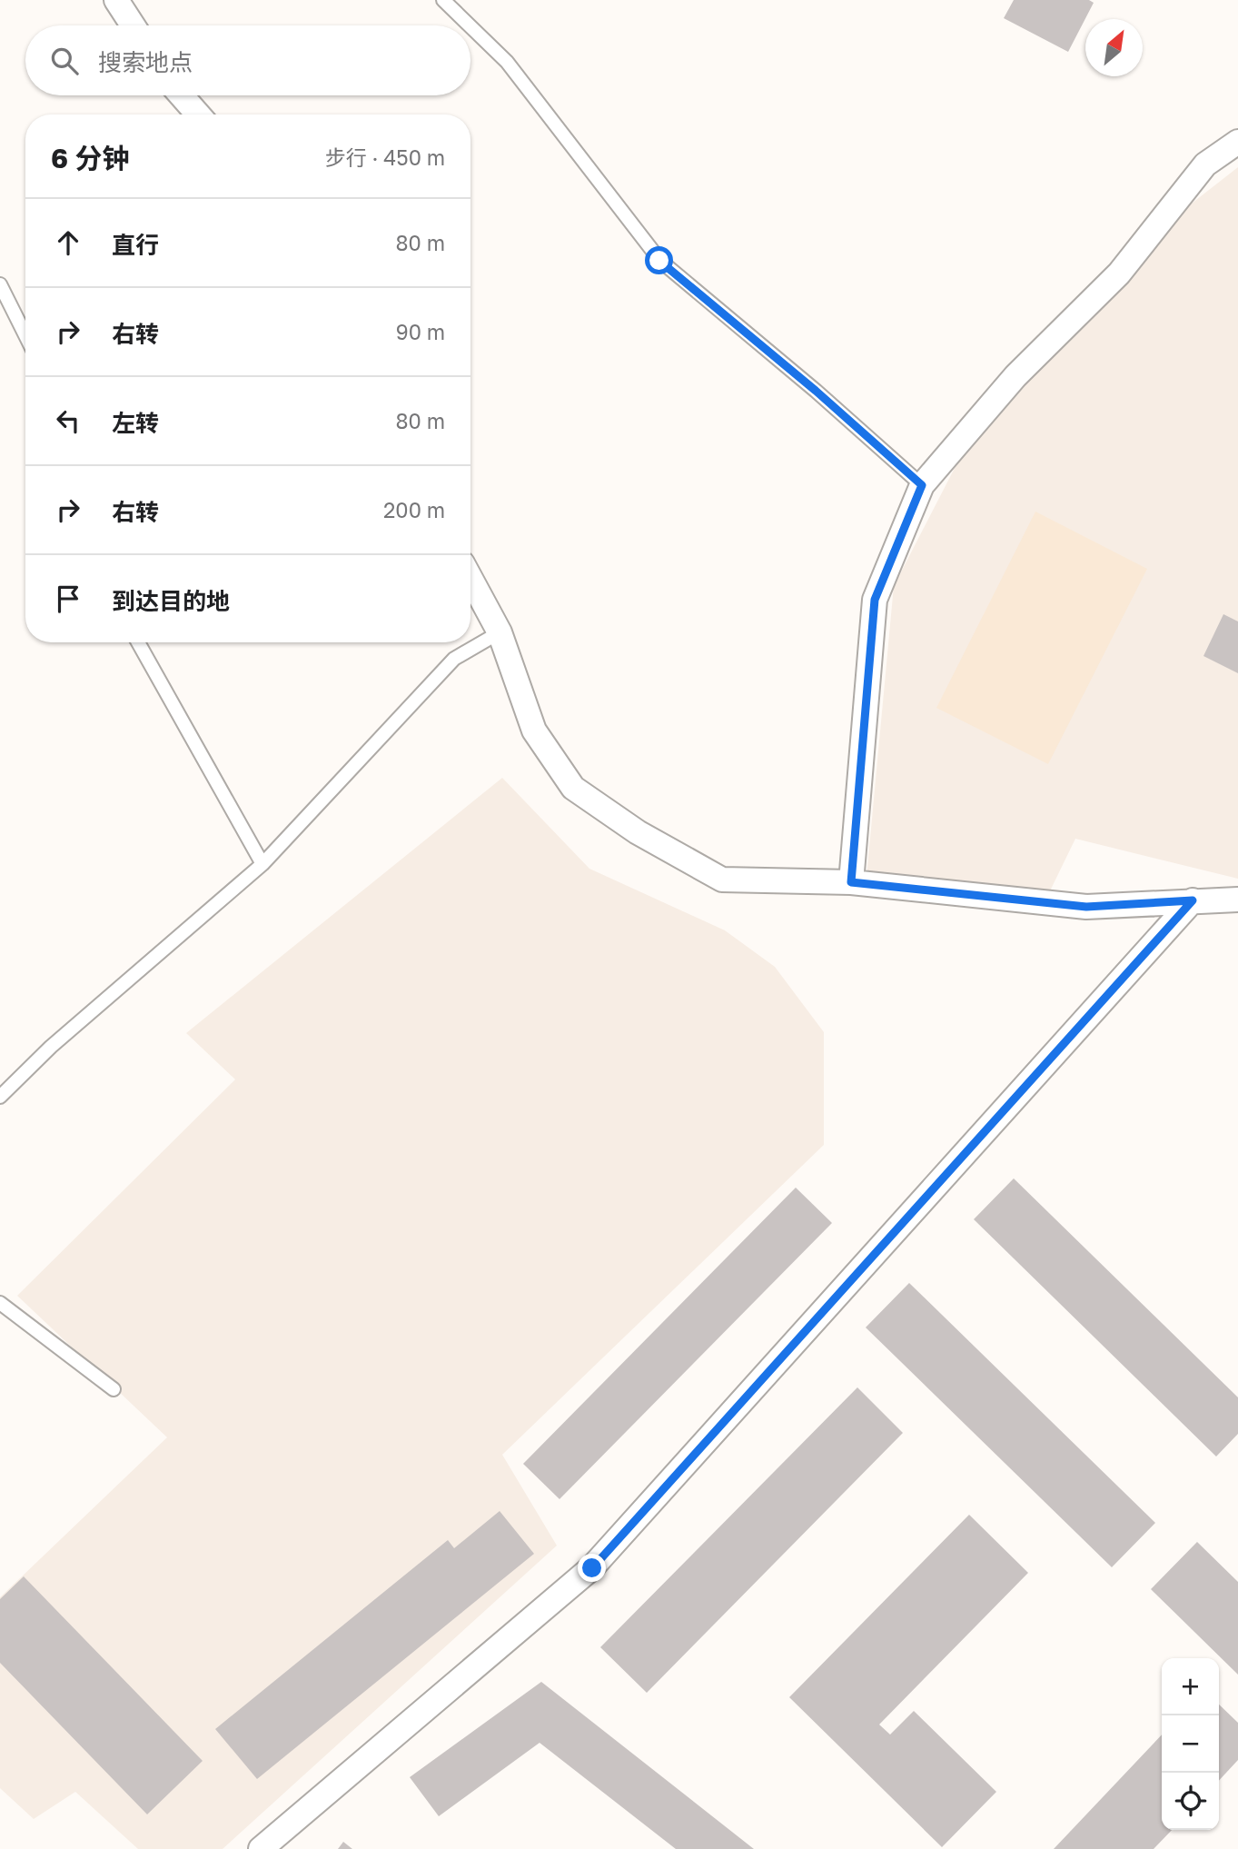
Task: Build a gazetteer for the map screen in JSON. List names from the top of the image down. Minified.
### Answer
{"north":"top right","page":{"search":"搜索地点","heading":["6 分钟","步行 · 450 m"],"list":[["直行","80 m"],["右转","90 m"],["左转","80 m"],["右转","200 m"],"到达目的地"],"map_buttons":["+","−"]}}
